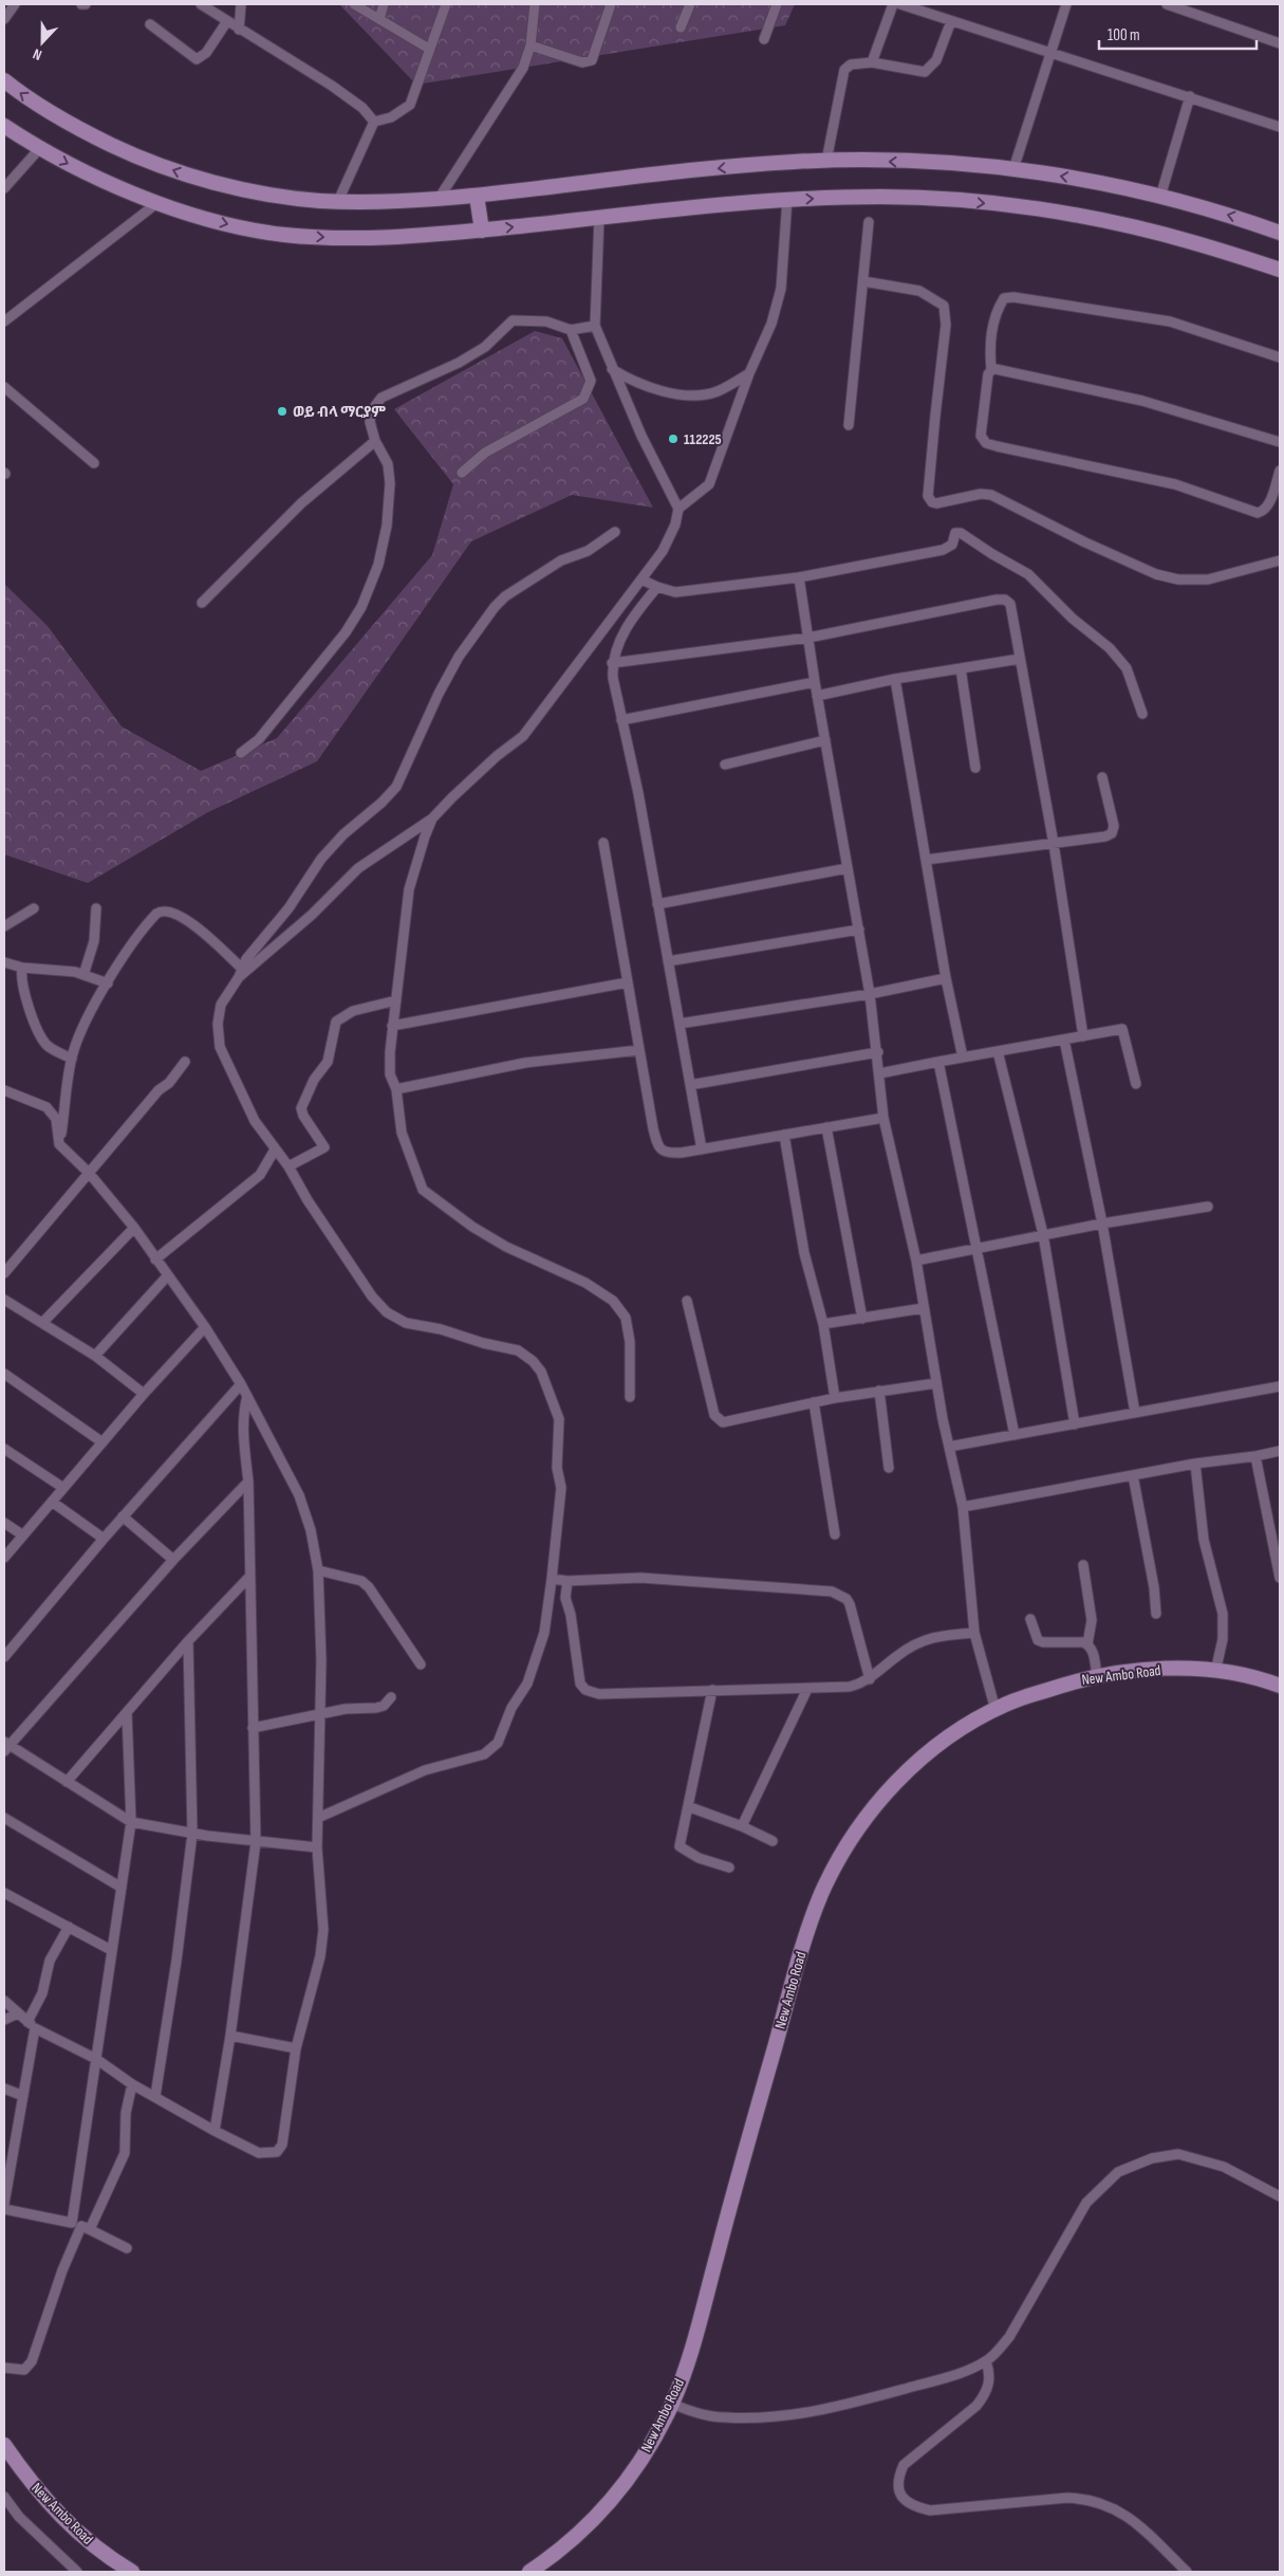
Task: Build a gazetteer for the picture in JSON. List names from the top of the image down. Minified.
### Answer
{"streets":{"main road":["New Ambo Road"]},"places":["ወይ ብላ ማርያም","112225"],"scale_bar":"100 m","north":"bottom"}
